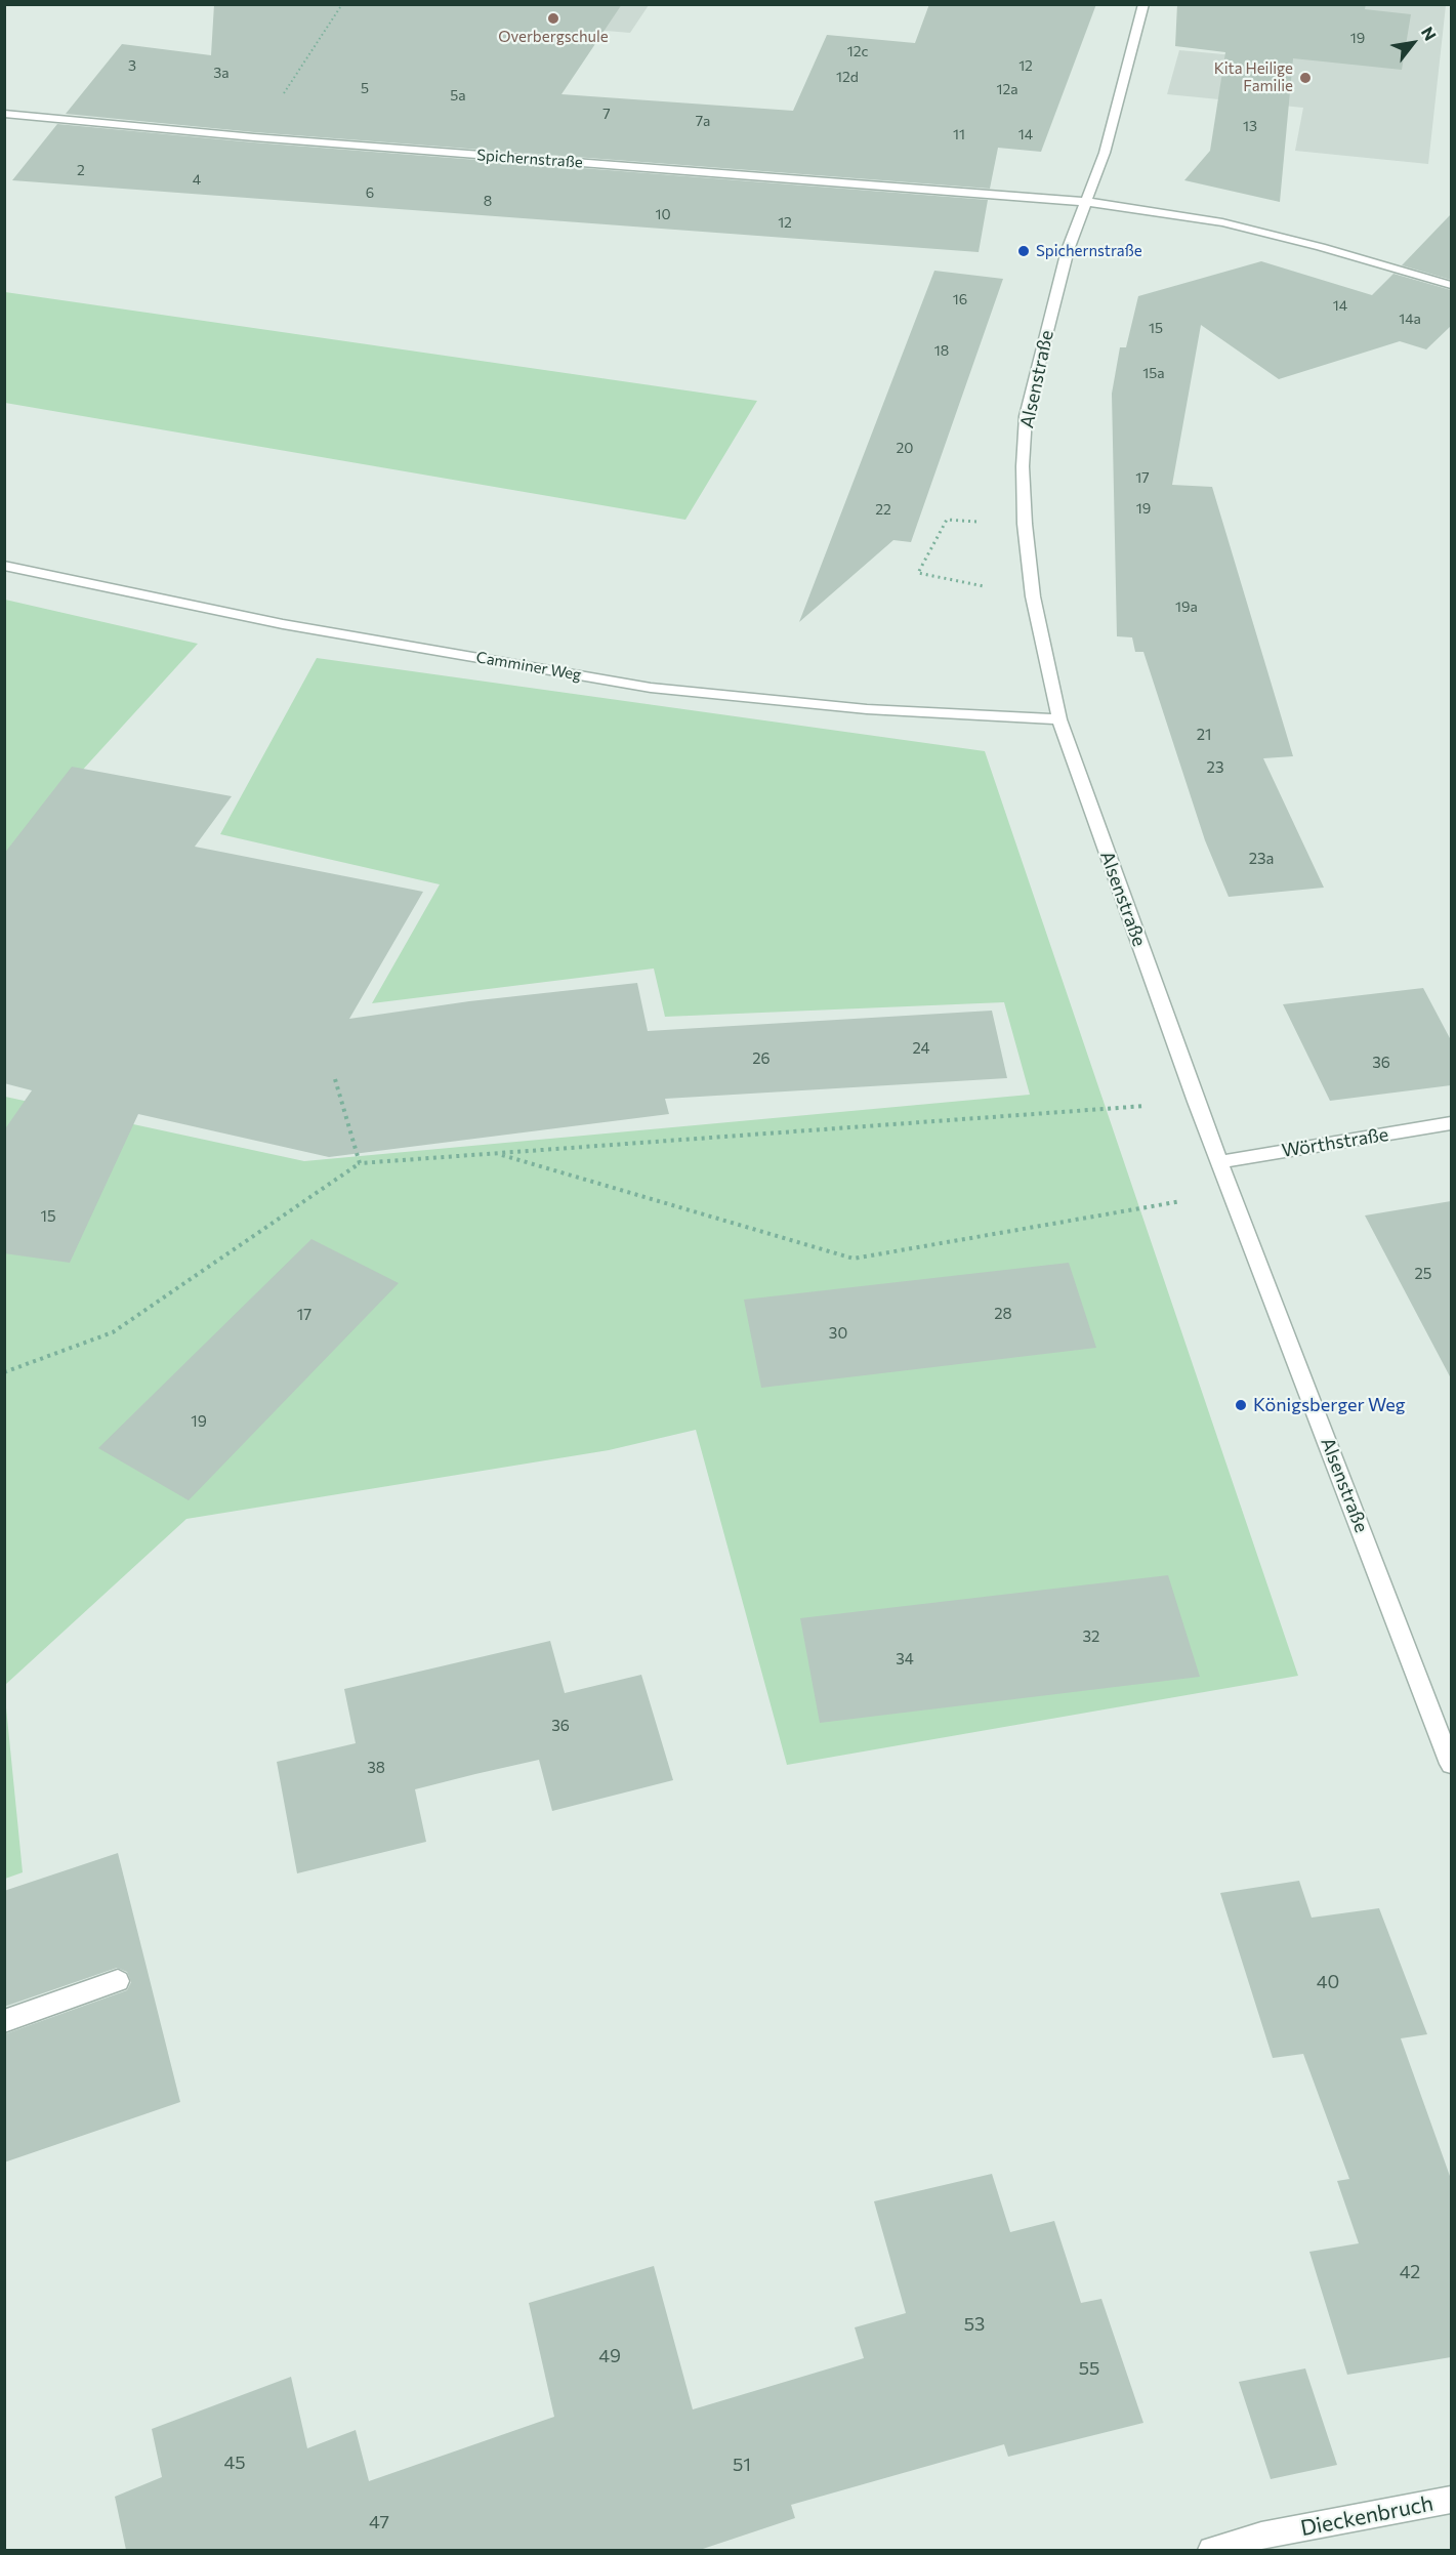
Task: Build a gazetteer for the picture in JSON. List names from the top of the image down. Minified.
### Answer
{"streets":{"street":["Spichernstraße","Alsenstraße","Camminer Weg","Wörthstraße","Dieckenbruch"]},"crossings":[["Spichernstraße","Alsenstraße"],["Alsenstraße","Camminer Weg"],["Alsenstraße","Wörthstraße"]],"places":["Overbergschule","Kita Heilige Familie","Spichernstraße","Königsberger Weg"],"house_numbers":["19","12c","3","12","3a","12d","5","12a","5a","7","7a","13","11","14","2","4","6","8","10","12","16","14","14a","15","18","15a","20","17","19","22","19a","21","23","23a","24","26","36","15","25","28","17","30","19","32","34","36","38","40","42","53","49","55","45","51","47"],"north":"top right"}
